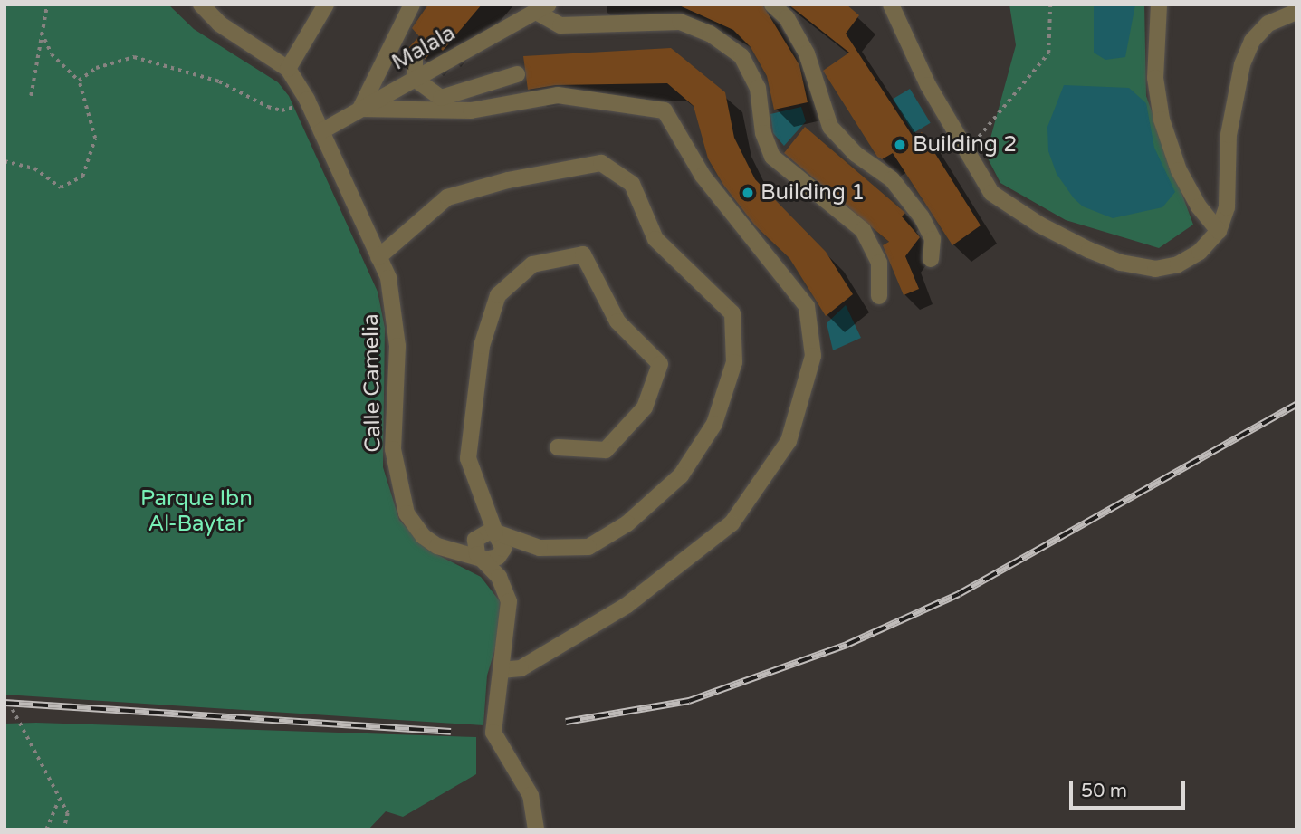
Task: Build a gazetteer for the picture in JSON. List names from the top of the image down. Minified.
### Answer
{"streets":{"street":["Malala","Calle Camelia"]},"crossings":[["Malala","Calle Camelia"]],"parks":["Parque Ibn Al-Baytar"],"places":["Building 2","Building 1"],"scale_bar":"50 m"}
